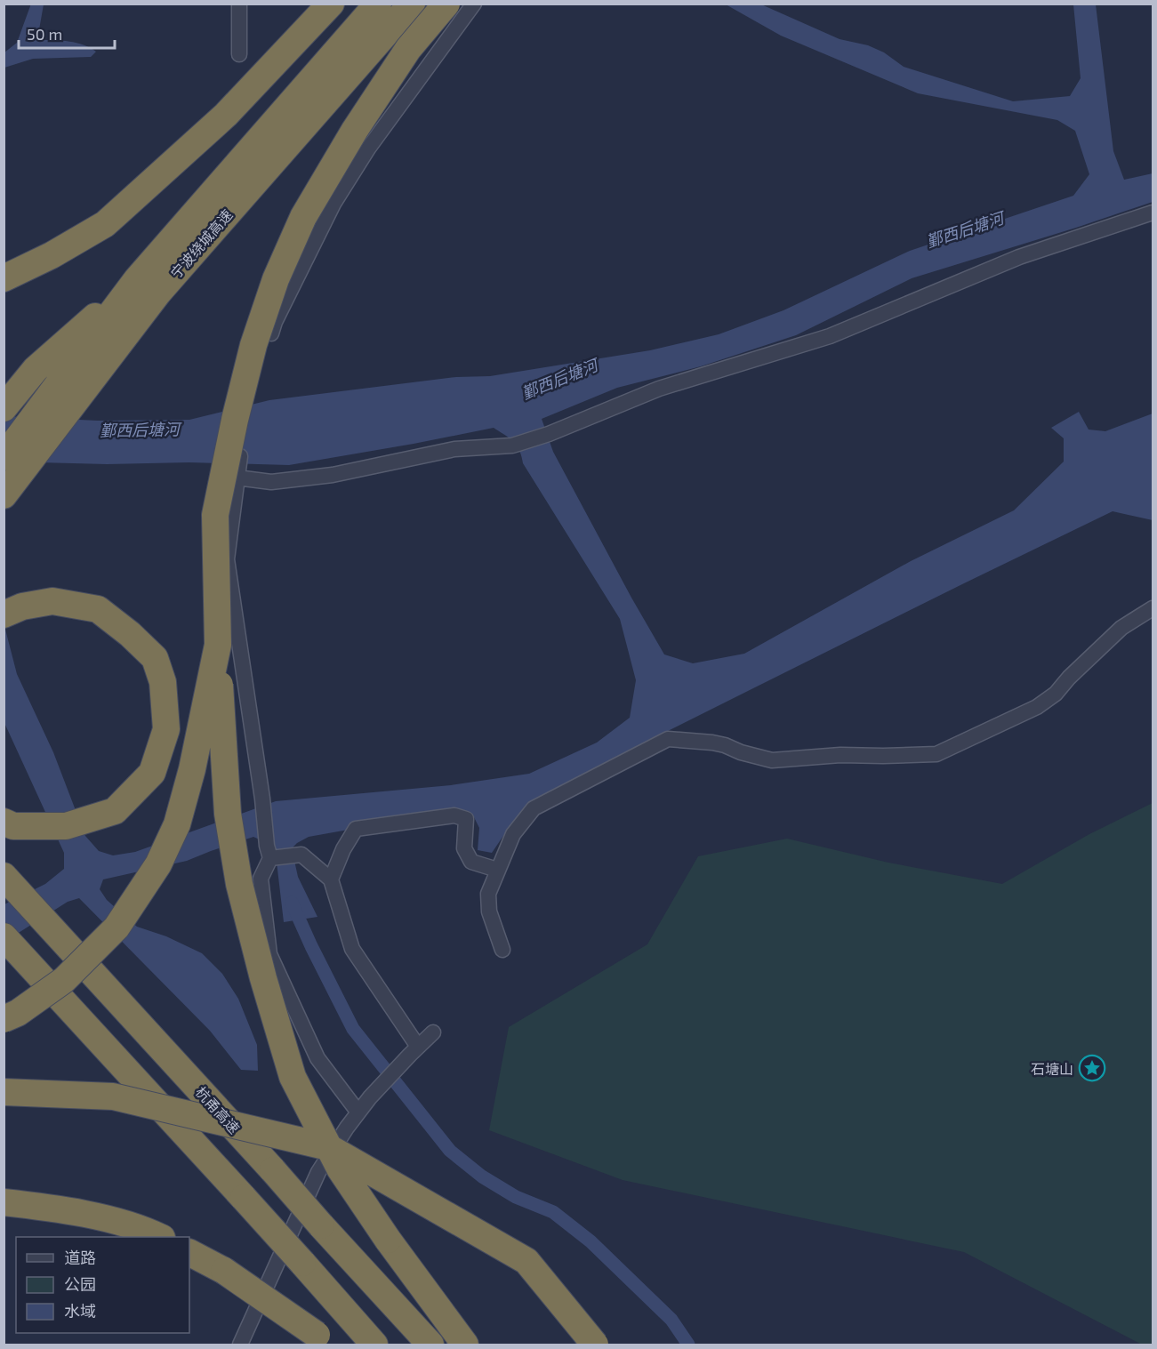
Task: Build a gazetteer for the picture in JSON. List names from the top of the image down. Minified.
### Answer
{"streets":{"highway":["宁波绕城高速","杭甬高速"]},"water":["鄞西后塘河"],"places":{"place":["石塘山"]},"legend":["道路","公园","水域"],"scale_bar":"50 m"}
